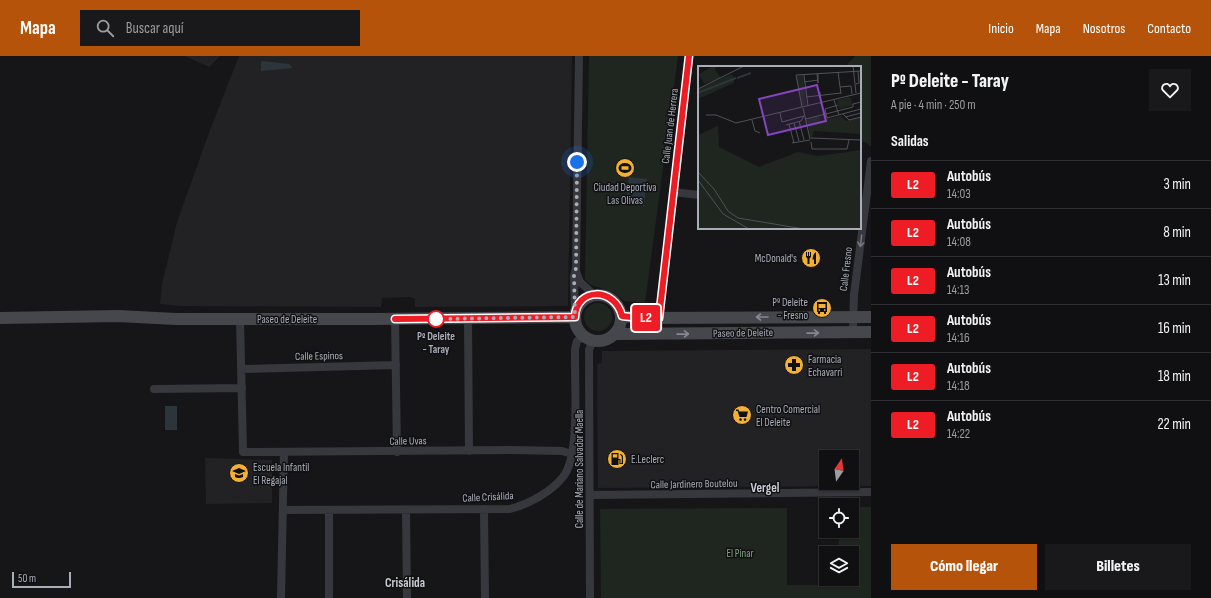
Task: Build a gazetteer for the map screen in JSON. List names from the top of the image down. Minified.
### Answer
{"streets":{"main road":["Paseo de Deleite"],"street":["Calle Juan de Herrera","Calle Fresno","Calle Espinos","Calle Uvas","Calle de Mariano Salvador Maella","Calle Jardinero Boutelou","Calle Crisálida"]},"crossings":[["Calle Juan de Herrera","Paseo de Deleite"],["Calle Fresno","Paseo de Deleite"],["Paseo de Deleite","Calle de Mariano Salvador Maella"],["Paseo de Deleite","Calle Crisálida"],["Calle Uvas","Calle Crisálida"],["Calle de Mariano Salvador Maella","Calle Jardinero Boutelou"],["Calle de Mariano Salvador Maella","Calle Crisálida"]],"one_way":["Calle Fresno"],"districts":["Vergel","Crisálida"],"parks":["El Pinar"],"places":{"sports":["Ciudad Deportiva Las Olivas"],"restaurant":["McDonald's"],"bus stop":["Pº Deleite - Fresno"],"other":["Pº Deleite - Taray"],"pharmacy":["Farmacia Echavarri"],"supermarket":["Centro Comercial El Deleite"],"fuel station":["E.Leclerc"],"school or university":["Escuela Infantil El Regajal"]},"lines":["bus line L2"],"scale_bar":"50 m","north":"top","page":{"header":"Mapa","search":"Buscar aquí","nav":["Inicio","Mapa","Nosotros","Contacto"],"on_map":"L2","heading":[["Pº Deleite - Taray","A pie · 4 min · 250 m"],"Salidas"],"list":[{"mark":"L2","name":"Autobús","note":"14:03","value":"3 min"},{"mark":"L2","name":"Autobús","note":"14:08","value":"8 min"},{"mark":"L2","name":"Autobús","note":"14:13","value":"13 min"},{"mark":"L2","name":"Autobús","note":"14:16","value":"16 min"},{"mark":"L2","name":"Autobús","note":"14:18","value":"18 min"},{"mark":"L2","name":"Autobús","note":"14:22","value":"22 min"}],"buttons":["Cómo llegar","Billetes"],"scale":"50 m"}}
